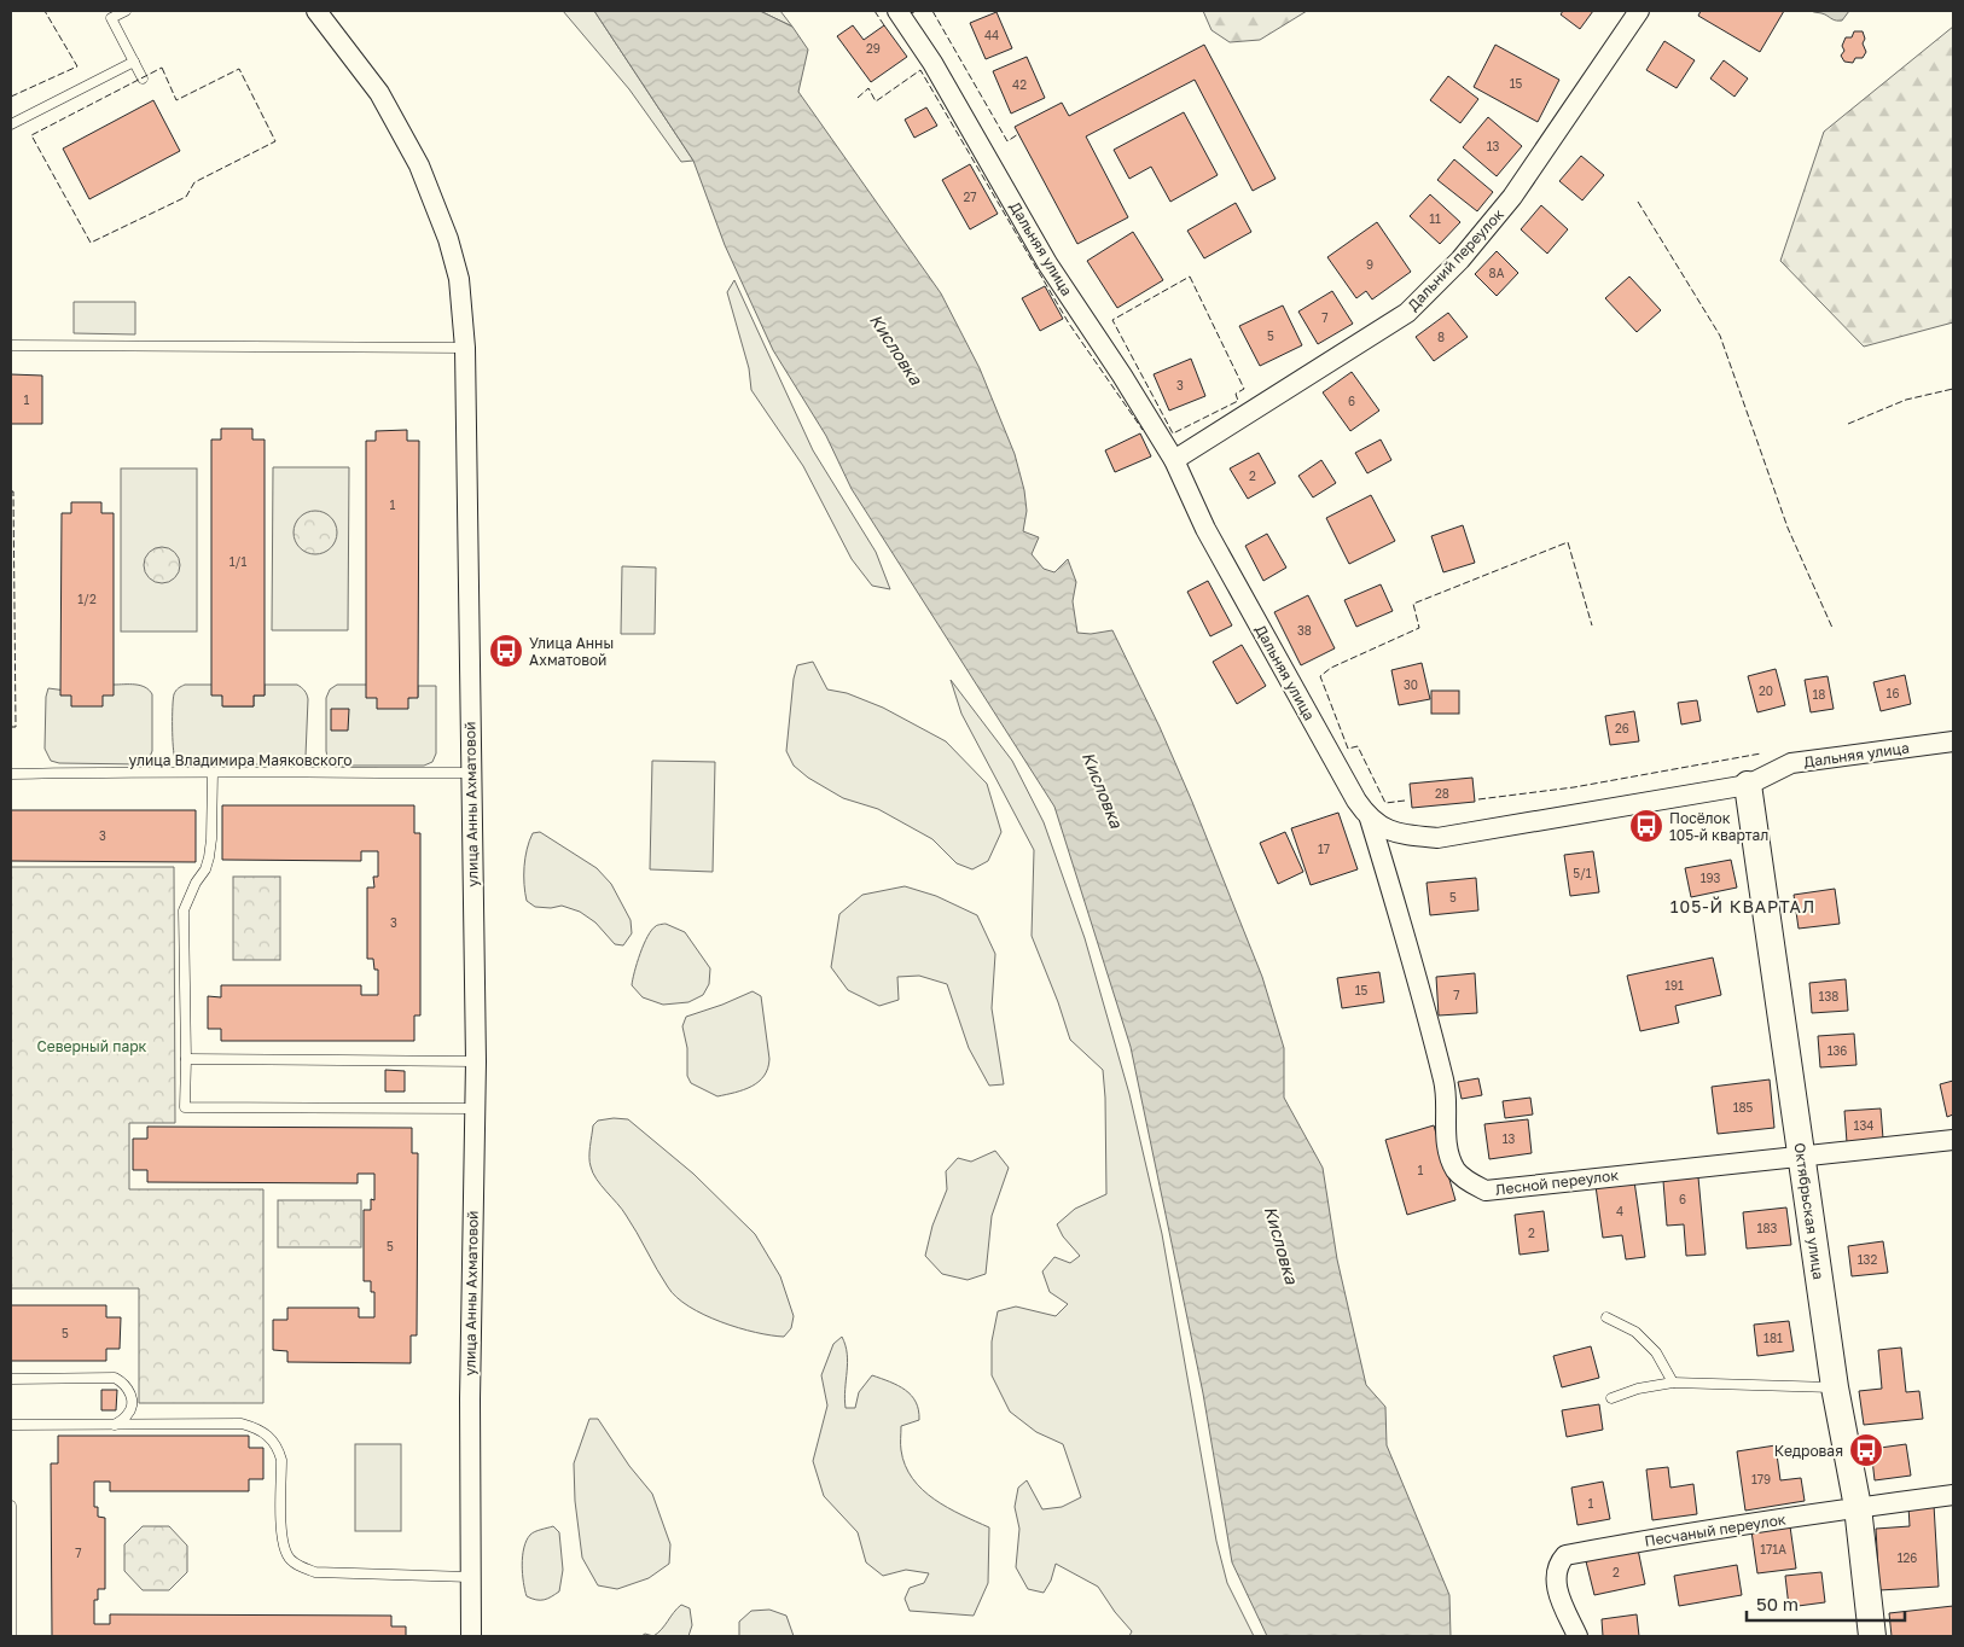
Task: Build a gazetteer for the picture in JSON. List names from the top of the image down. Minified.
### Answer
{"streets":{"street":["Дальняя улица","Дальний переулок","улица Анны Ахматовой","Лесной переулок","Октябрьская улица","Песчаный переулок"],"lane":["улица Владимира Маяковского"]},"crossings":[["Дальняя улица","Дальний переулок"],["Дальняя улица","Лесной переулок"],["Дальняя улица","Октябрьская улица"],["улица Владимира Маяковского","улица Анны Ахматовой"],["Лесной переулок","Октябрьская улица"],["Октябрьская улица","Песчаный переулок"]],"districts":["105-Й КВАРТАЛ"],"water":["Кисловка"],"parks":["Северный парк"],"places":{"bus stop":["Улица Анны Ахматовой","Посёлок 105-й квартал","Кедровая"]},"house_numbers":["44","29","15","42","13","27","11","9","8А","7","5","8","3","1","6","2","1","1/1","1/2","38","30","20","16","18","26","28","3","17","5/1","193","5","3","191","15","7","138","136","185","134","13","1","6","4","183","2","5","132","5","181","179","1","171А","7","126","2"],"scale_bar":"50 m"}
